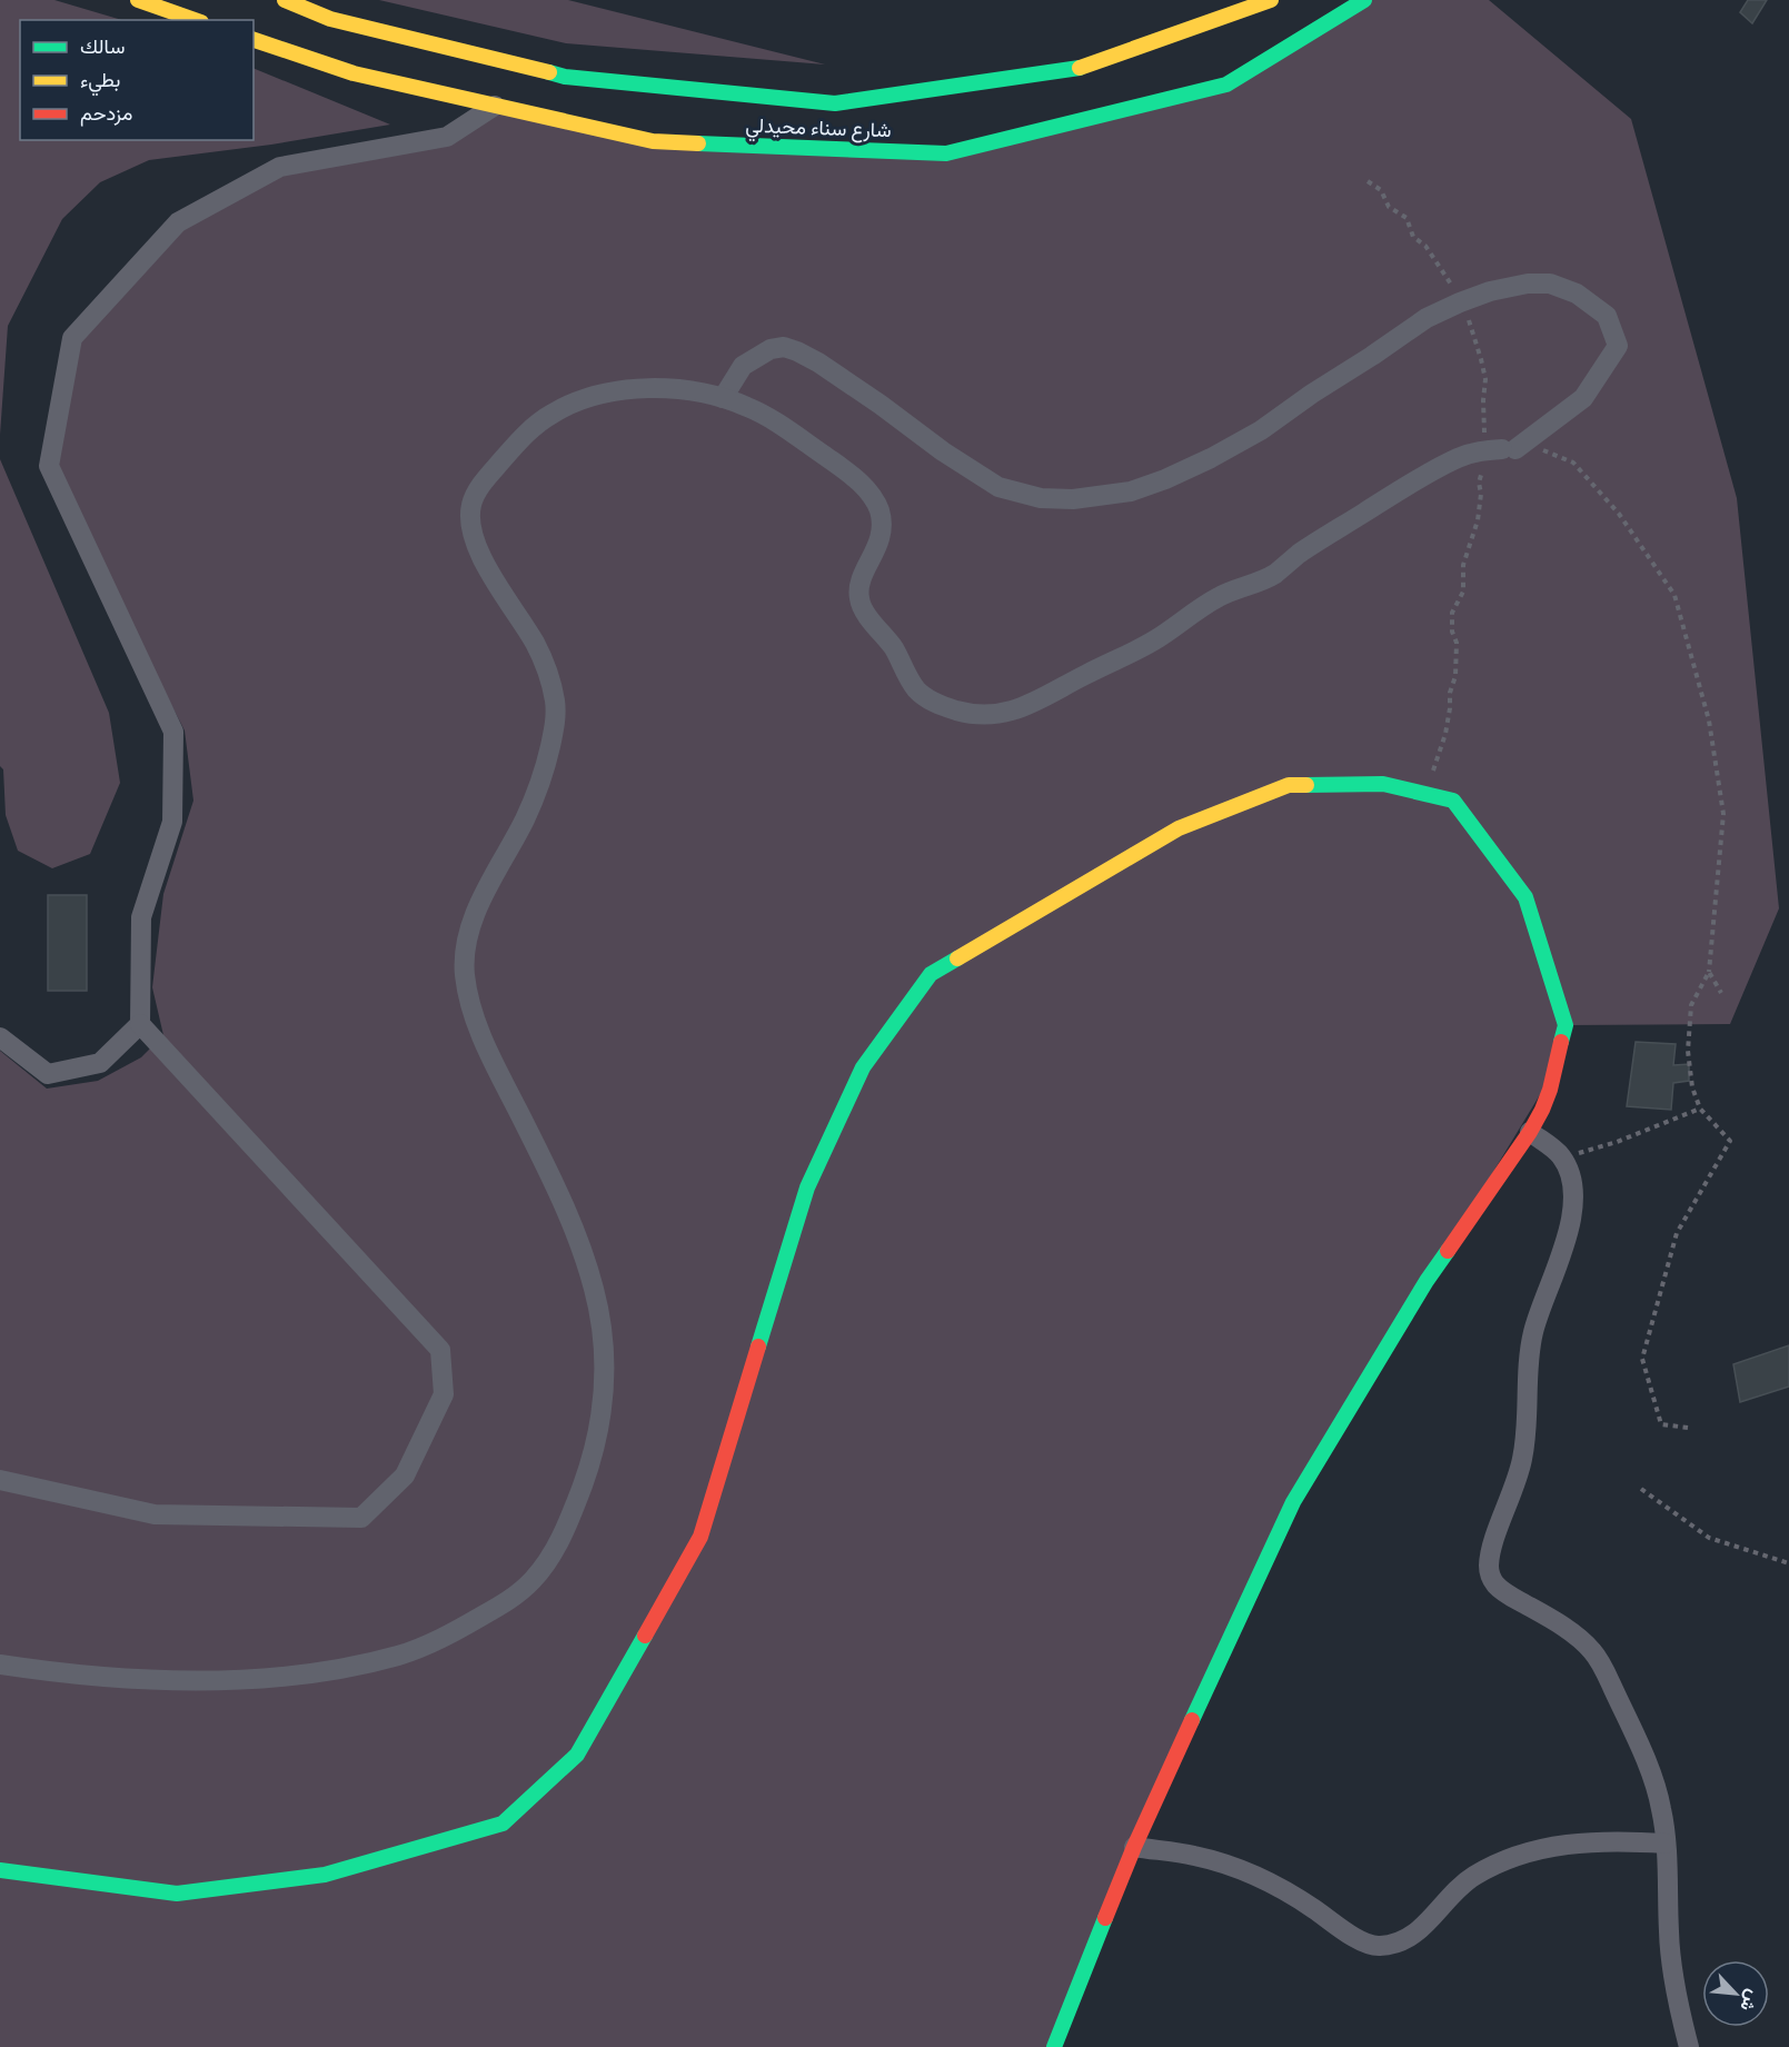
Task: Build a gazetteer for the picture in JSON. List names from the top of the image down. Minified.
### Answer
{"streets":{"street":["شارع سناء محيدلي"]},"legend":["سالك","بطيء","مزدحم"],"north":"bottom right"}
